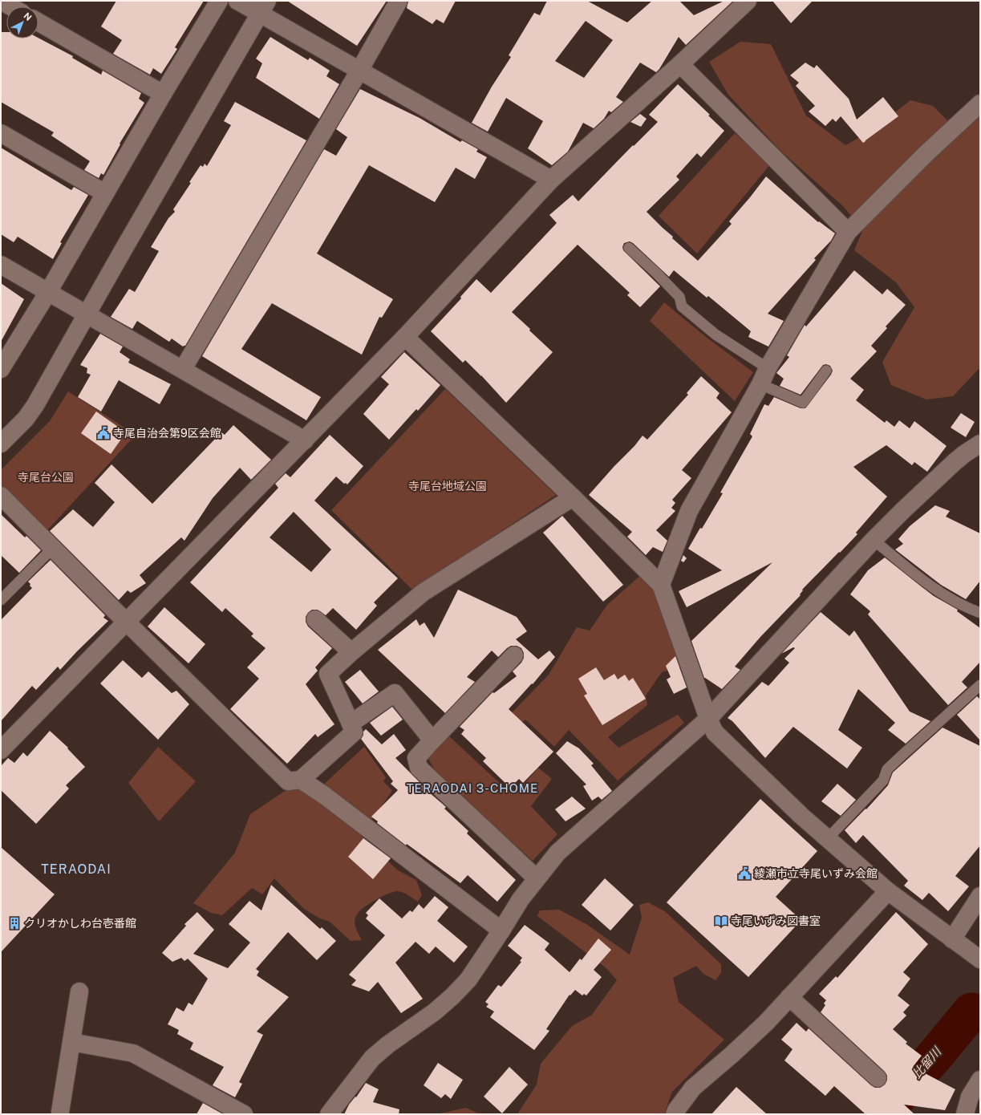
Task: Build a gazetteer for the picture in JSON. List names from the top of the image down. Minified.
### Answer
{"districts":["TERAODAI 3-CHOME","TERAODAI"],"water":["比留川"],"parks":["寺尾台公園","寺尾台地域公園"],"places":{"public building":["寺尾自治会第9区会館","綾瀬市立寺尾いずみ会館"],"library":["寺尾いずみ図書室"],"building":["クリオかしわ台壱番館"]},"north":"top right"}
